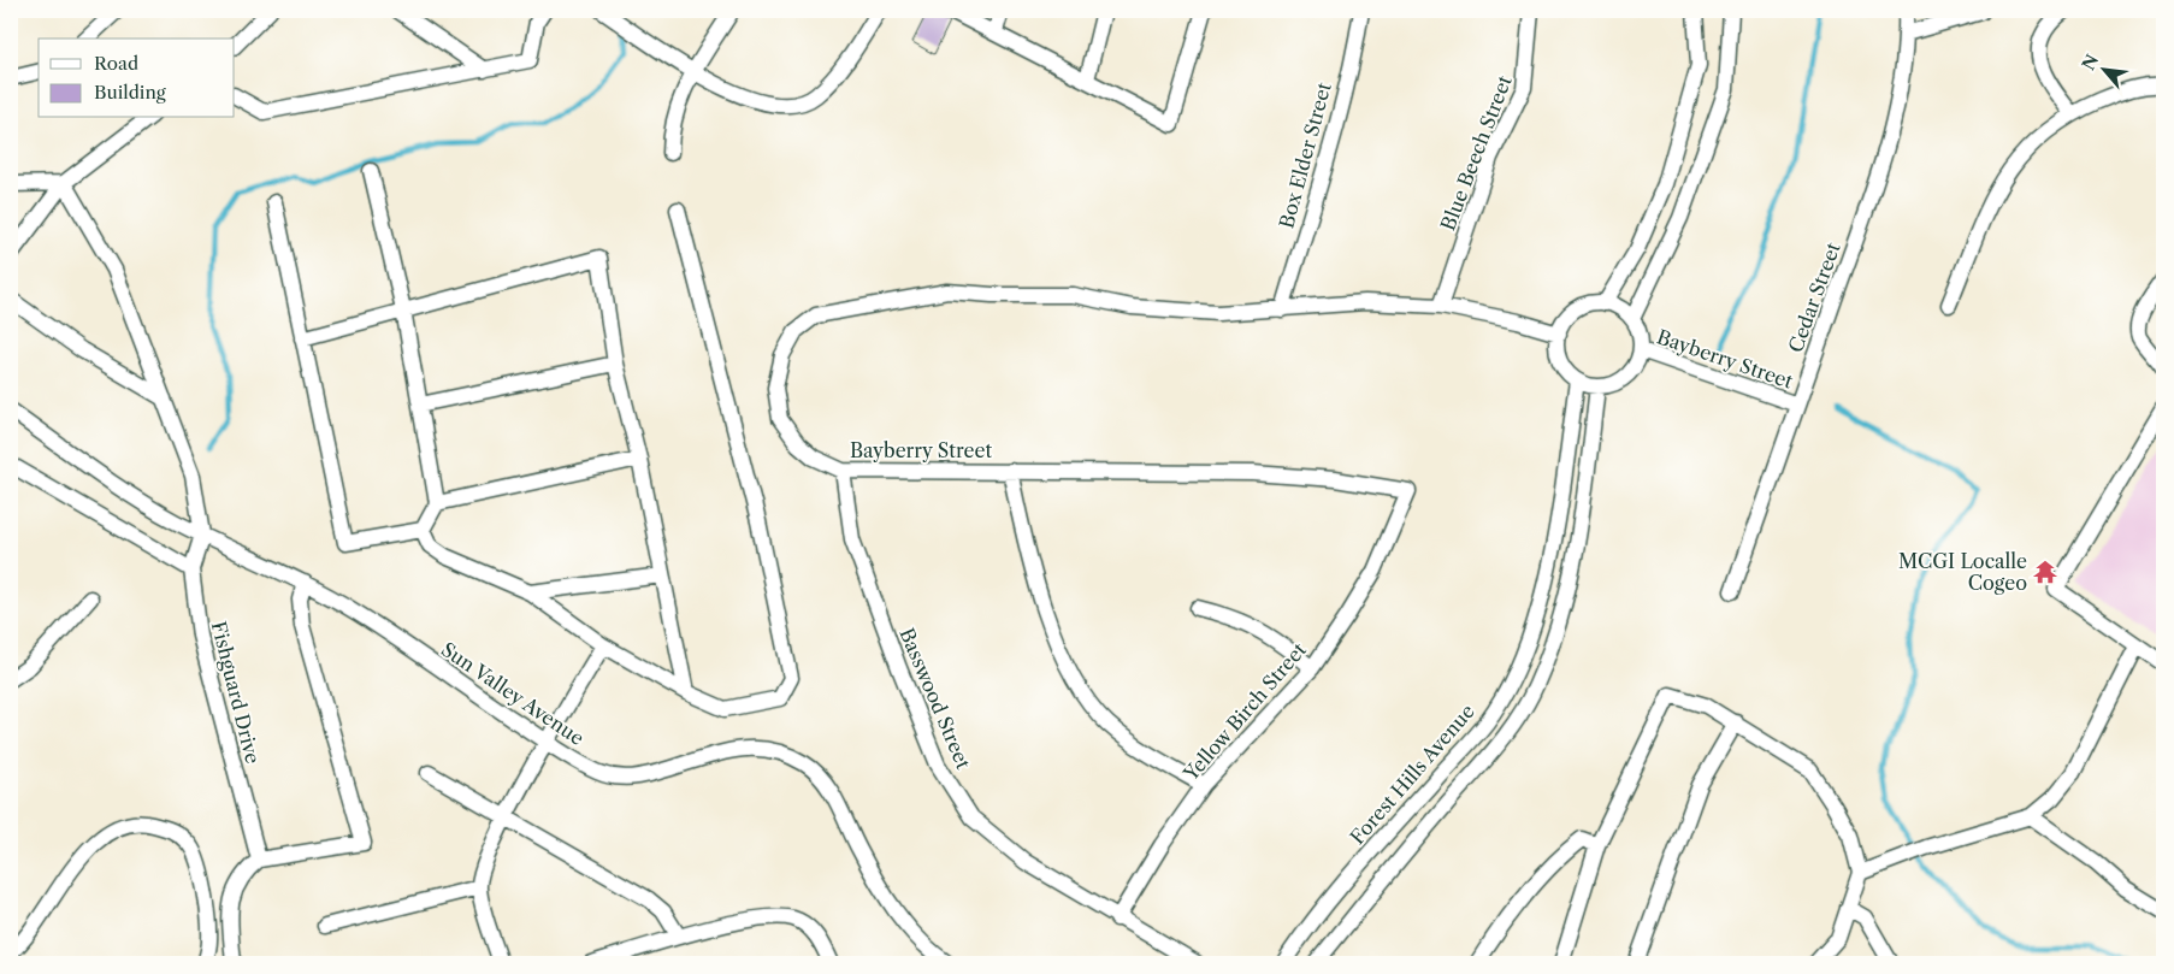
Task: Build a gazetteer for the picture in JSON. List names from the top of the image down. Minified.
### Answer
{"streets":{"street":["Blue Beech Street","Box Elder Street","Cedar Street","Bayberry Street","Fishguard Drive","Sun Valley Avenue","Basswood Street","Yellow Birch Street","Forest Hills Avenue"]},"crossings":[["Blue Beech Street","Bayberry Street"],["Box Elder Street","Bayberry Street"],["Cedar Street","Bayberry Street"],["Bayberry Street","Basswood Street"],["Bayberry Street","Yellow Birch Street"],["Bayberry Street","Forest Hills Avenue"],["Fishguard Drive","Sun Valley Avenue"],["Basswood Street","Yellow Birch Street"]],"places":{"temple":["MCGI Localle Cogeo"]},"legend":["Road","Building"],"north":"top left"}
